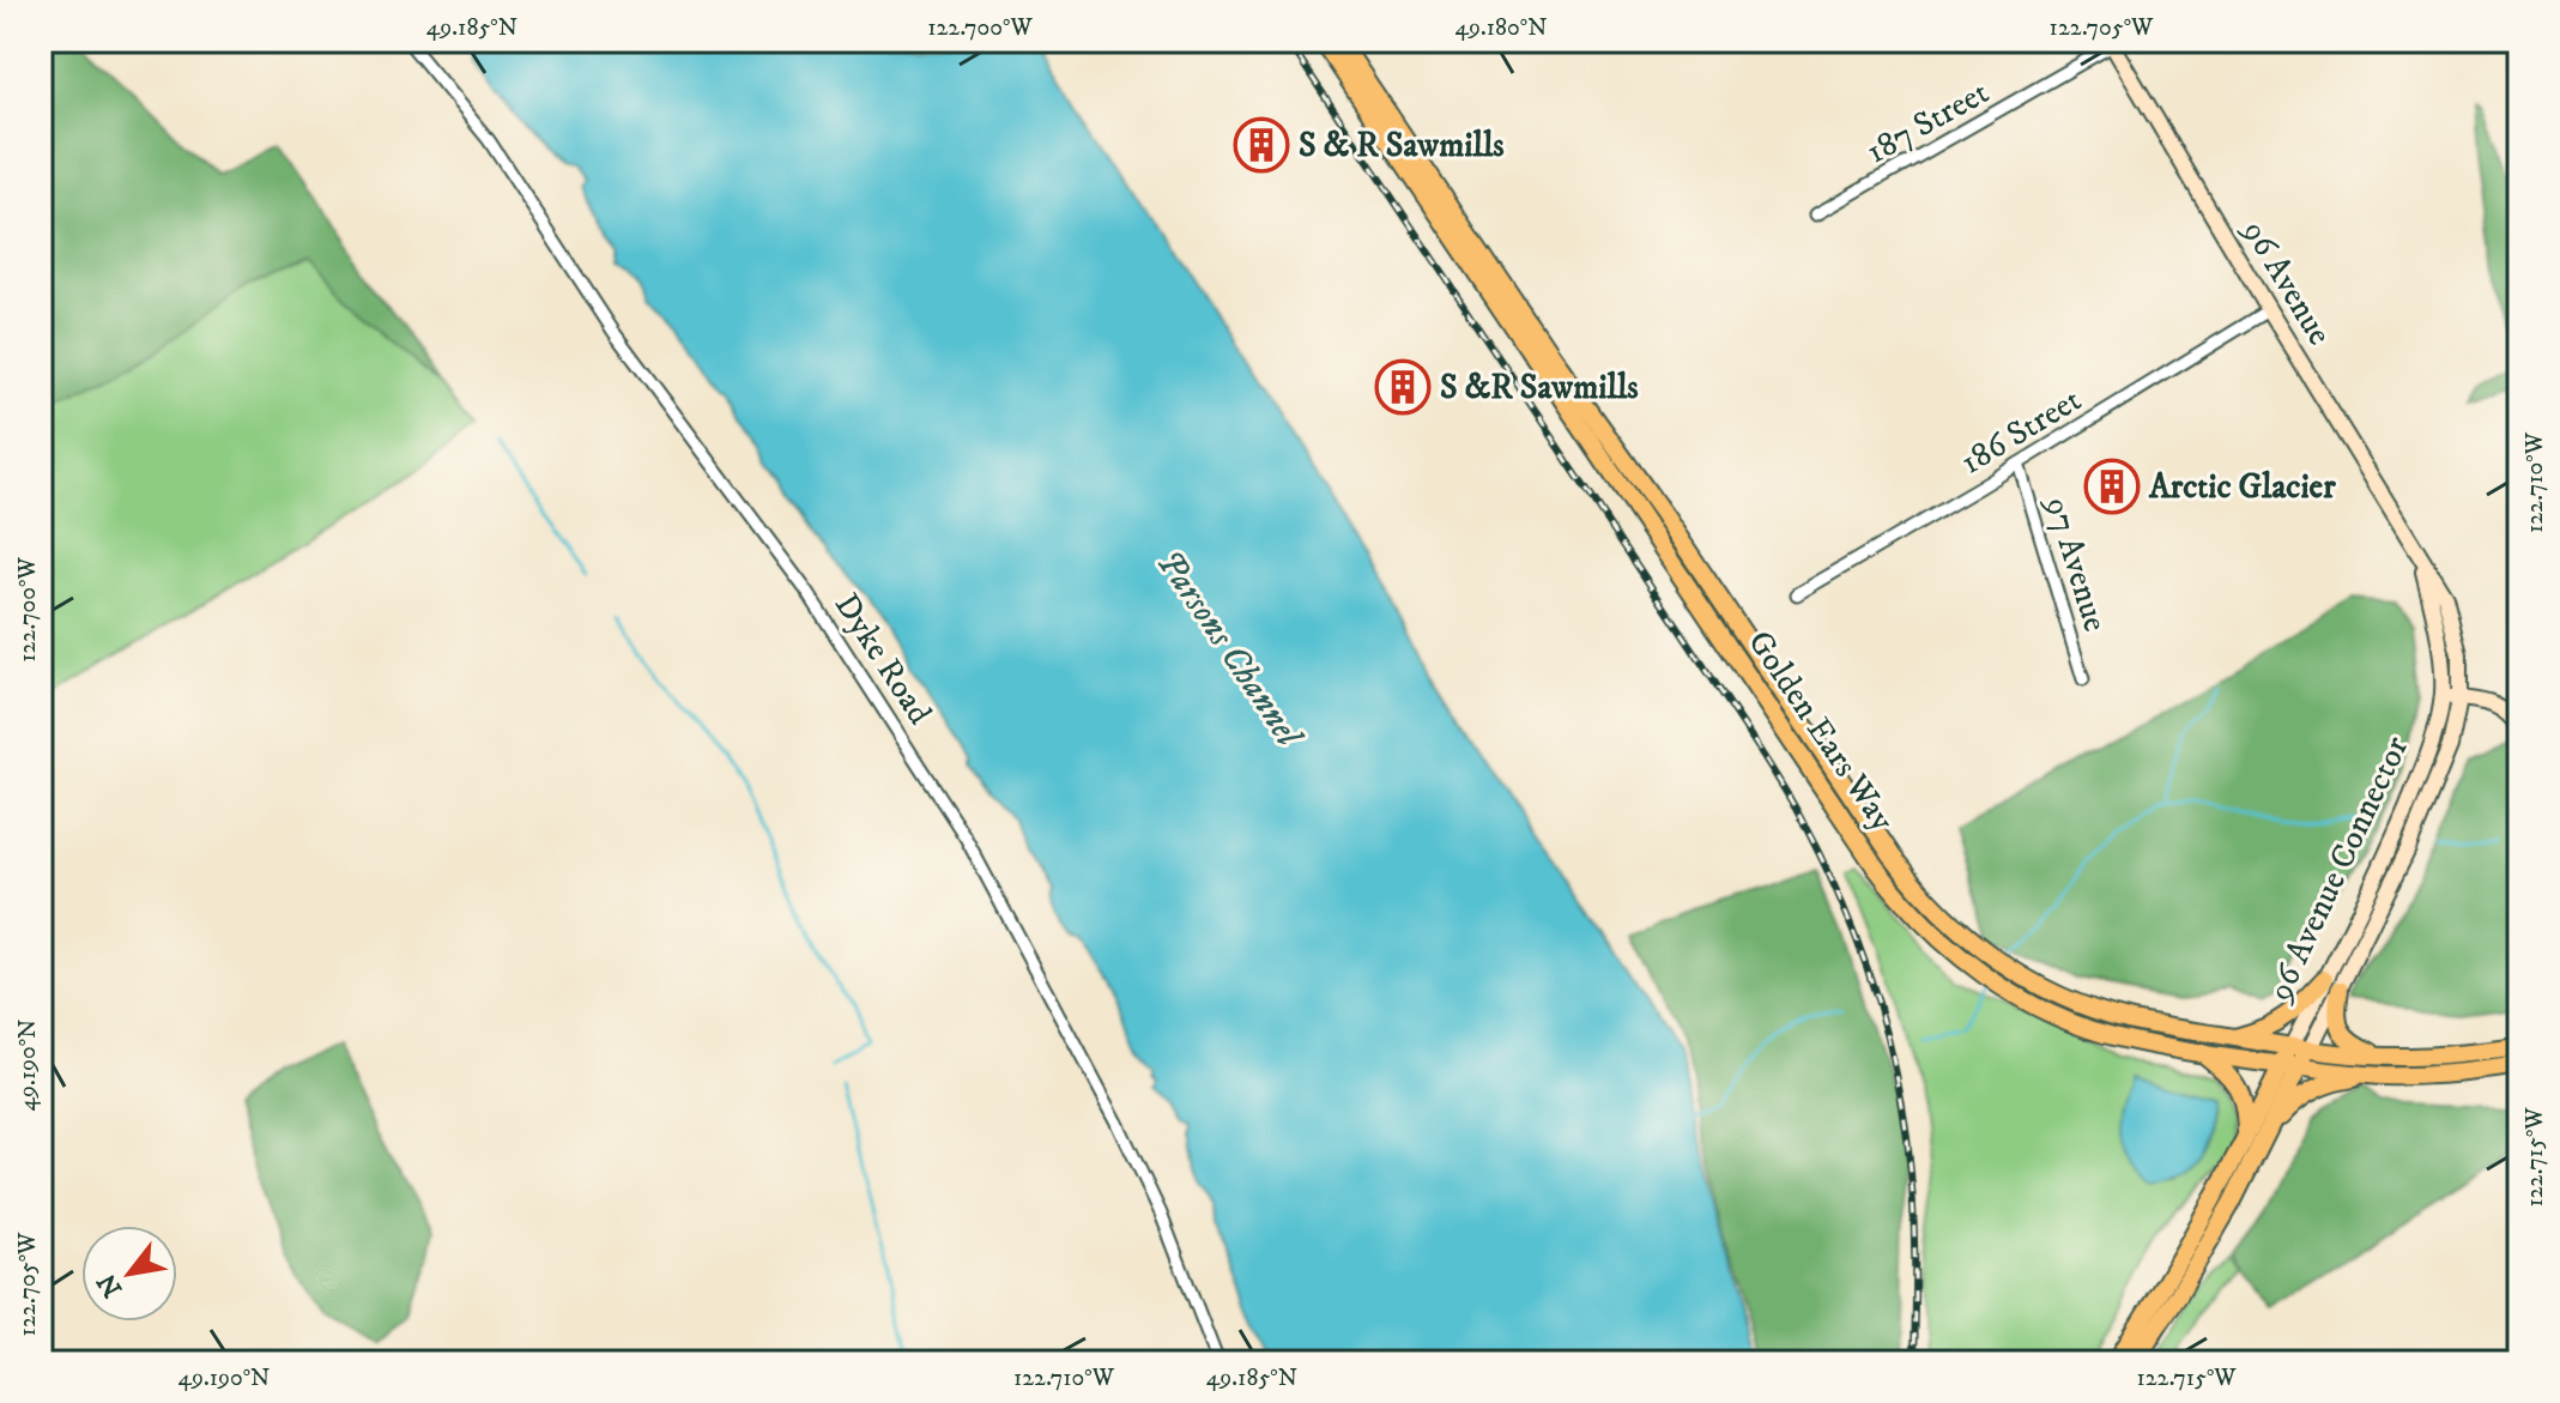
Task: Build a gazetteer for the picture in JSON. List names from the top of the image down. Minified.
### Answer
{"streets":{"main road":["96 Avenue","Golden Ears Way","96 Avenue Connector"],"street":["187 Street","186 Street","97 Avenue","Dyke Road"]},"crossings":[["187 Street","96 Avenue"],["96 Avenue","186 Street"],["96 Avenue","96 Avenue Connector"],["186 Street","97 Avenue"],["Golden Ears Way","96 Avenue Connector"]],"water":["Parsons Channel"],"places":{"building":["S & R Sawmills","S &R Sawmills","Arctic Glacier"]},"north":"bottom left","coordinates":["49.185°N","122.700°W","49.180°N","122.705°W","122.710°W","49.190°N","122.715°W"]}
